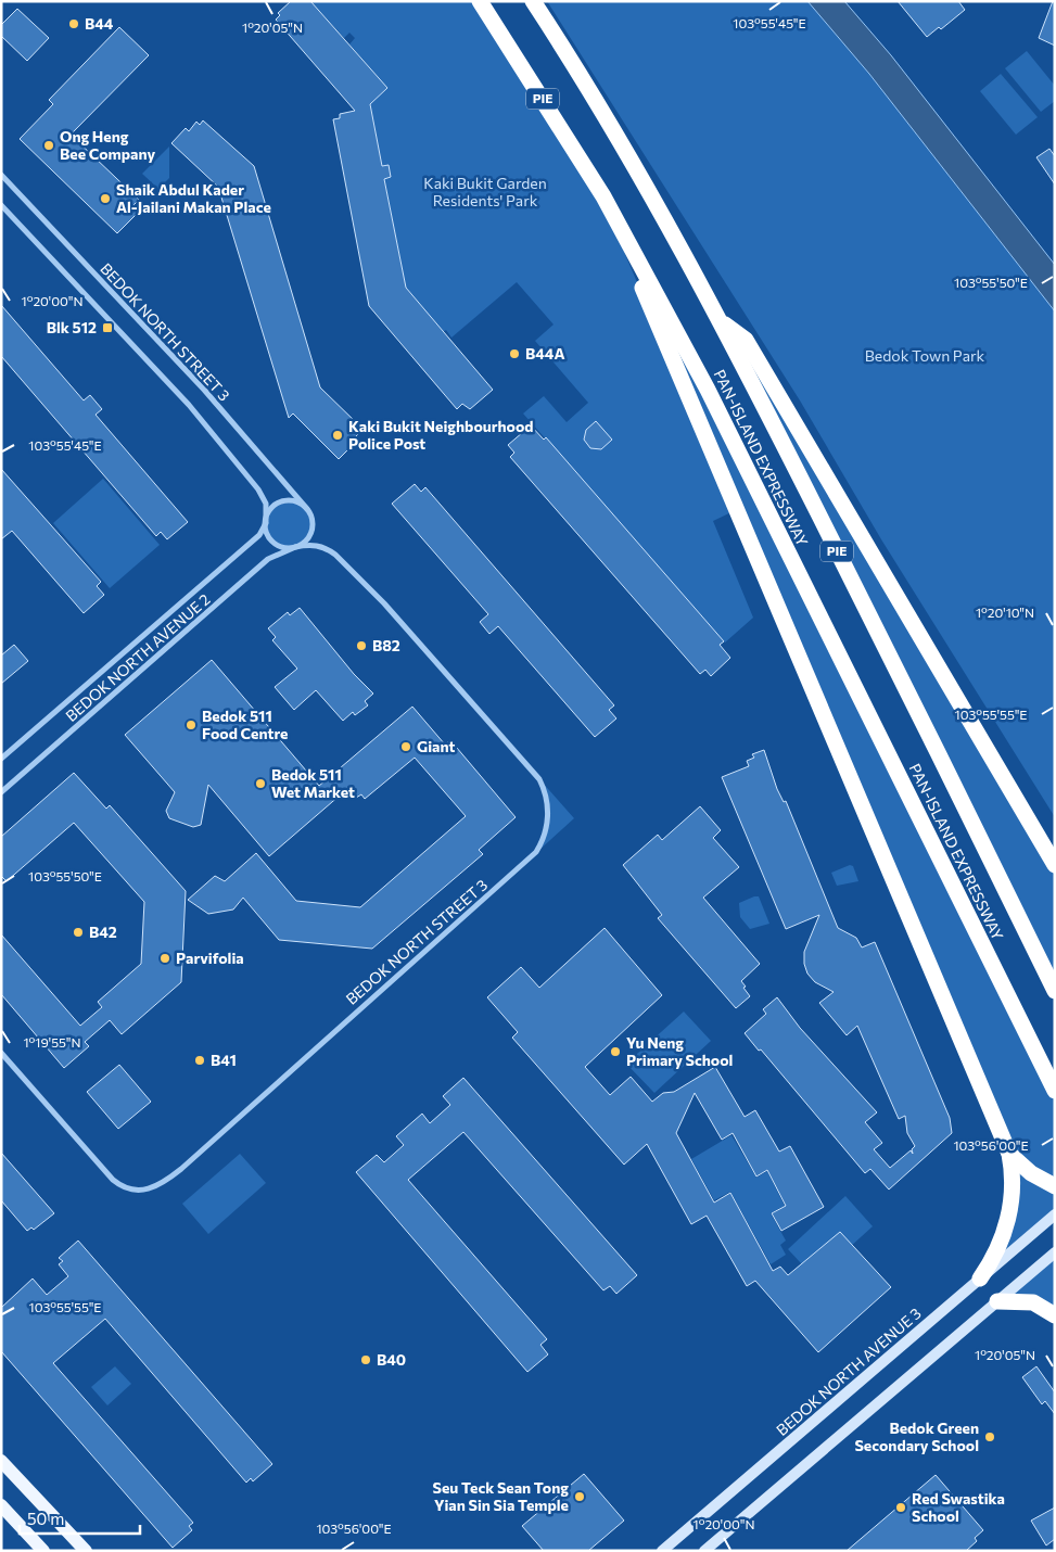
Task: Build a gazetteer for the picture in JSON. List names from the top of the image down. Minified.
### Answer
{"streets":{"highway":["PIE","PAN-ISLAND EXPRESSWAY"],"main road":["BEDOK NORTH AVENUE 3"],"street":["BEDOK NORTH STREET 3","BEDOK NORTH AVENUE 2"]},"crossings":[["BEDOK NORTH STREET 3","BEDOK NORTH AVENUE 2"]],"parks":["Kaki Bukit Garden Residents' Park","Bedok Town Park"],"places":{"other":["B44","Ong Heng Bee Company","Shaik Abdul Kader Al-Jailani Makan Place","B44A","Kaki Bukit Neighbourhood Police Post","B82","Bedok 511 Food Centre","Giant","Bedok 511 Wet Market","B42","Parvifolia","Yu Neng Primary School","B41","B40","Bedok Green Secondary School","Seu Teck Sean Tong Yian Sin Sia Temple","Red Swastika School"],"transit":["Blk 512"]},"scale_bar":"50 m","coordinates":["103°55'45\"E","1°20'05\"N","103°55'50\"E","1°20'00\"N","1°20'10\"N","103°55'55\"E","1°19'55\"N","103°56'00\"E"]}
